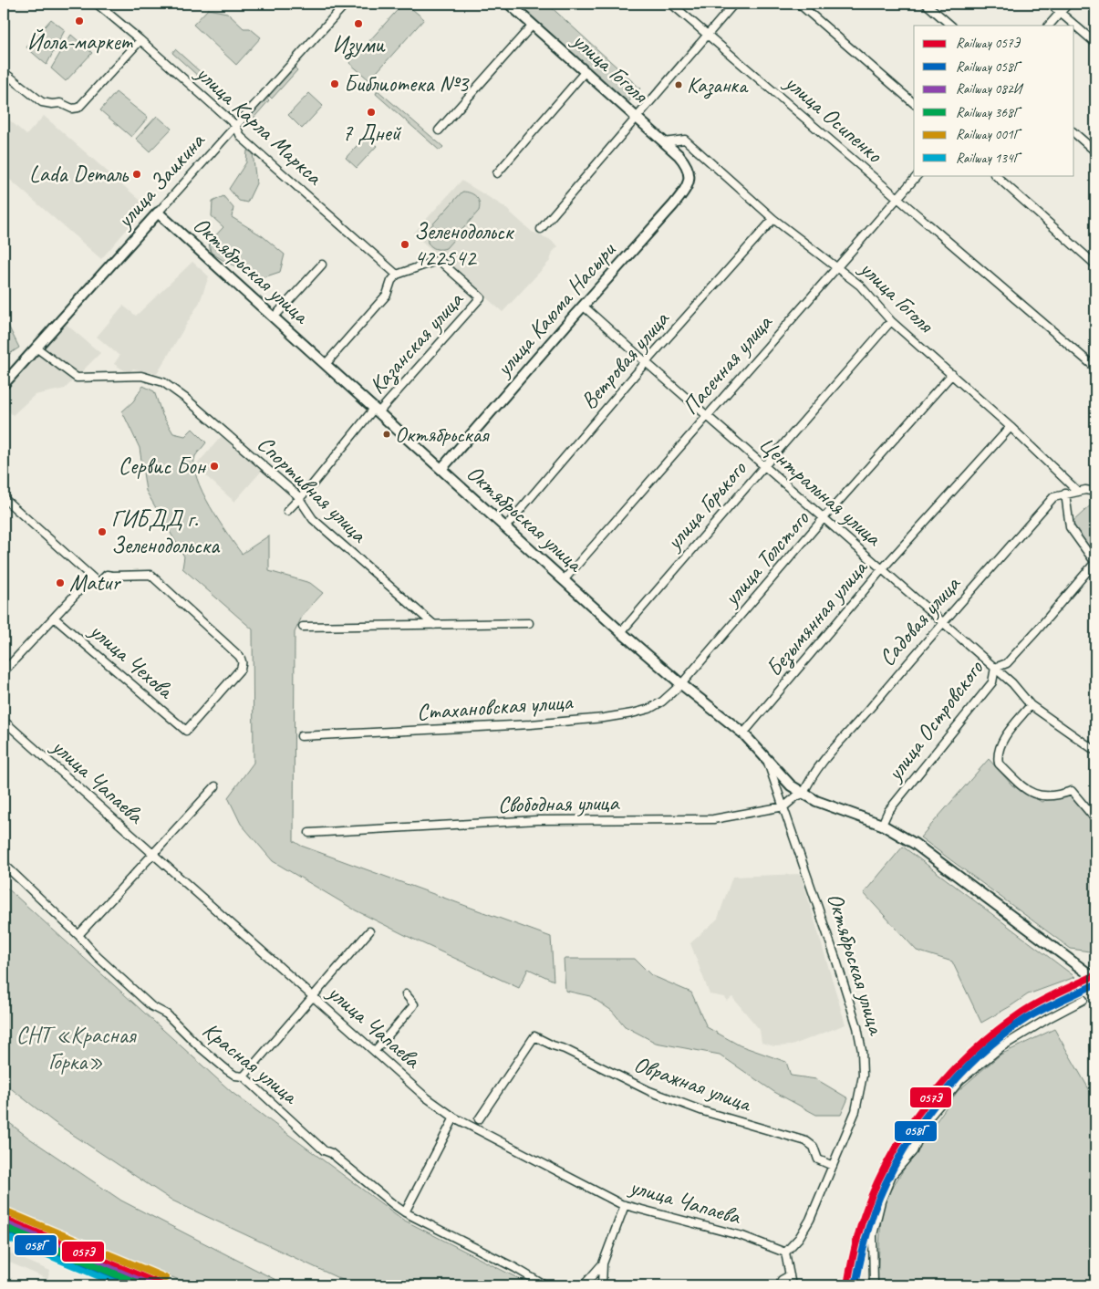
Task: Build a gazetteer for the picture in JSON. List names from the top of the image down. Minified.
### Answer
{"streets":{"main road":["улица Гоголя","улица Заикина","Октябрьская улица","улица Каюма Насыри"],"street":["улица Осипенко","улица Карла Маркса","Казанская улица","Ветровая улица","Пасечная улица","Спортивная улица","Центральная улица","улица Горького","улица Толстого","Безымянная улица","Садовая улица","улица Чехова","Стахановская улица","улица Островского","улица Чапаева","Свободная улица","Красная улица","Овражная улица"]},"crossings":[["улица Гоголя","улица Каюма Насыри"],["улица Гоголя","Ветровая улица"],["улица Гоголя","Пасечная улица"],["улица Гоголя","улица Горького"],["улица Гоголя","улица Толстого"],["улица Гоголя","Безымянная улица"],["улица Гоголя","Садовая улица"],["улица Осипенко","Пасечная улица"],["улица Карла Маркса","улица Заикина"],["улица Карла Маркса","Казанская улица"],["улица Заикина","Октябрьская улица"],["улица Заикина","Спортивная улица"],["Октябрьская улица","улица Каюма Насыри"],["Октябрьская улица","Казанская улица"],["Октябрьская улица","Ветровая улица"],["Октябрьская улица","Пасечная улица"],["Октябрьская улица","улица Горького"],["Октябрьская улица","улица Толстого"],["Октябрьская улица","Безымянная улица"],["Октябрьская улица","Садовая улица"],["Октябрьская улица","Стахановская улица"],["Октябрьская улица","улица Островского"],["Октябрьская улица","улица Чапаева"],["Октябрьская улица","Свободная улица"],["Октябрьская улица","Овражная улица"],["улица Каюма Насыри","Центральная улица"],["Казанская улица","Спортивная улица"],["Ветровая улица","Центральная улица"],["Пасечная улица","Центральная улица"],["Центральная улица","улица Горького"],["Центральная улица","улица Толстого"],["Центральная улица","Безымянная улица"],["Центральная улица","Садовая улица"],["Центральная улица","улица Островского"],["улица Толстого","Стахановская улица"],["Садовая улица","Свободная улица"]],"parks":["СНТ «Красная Горка»"],"places":["Йола-маркет","Изуми","Библиотека №3","Казанка","7 Дней","Lada Dеталь","Зеленодольск 422542","Октябрьская","Сервис Бон","ГИБДД г. Зеленодольска","Matur"],"lines":["rail line 057Э","rail line 058Г","rail line 001Г","rail line 082И","rail line 368Г","rail line 134Г"],"legend":["Railway 057Э","Railway 058Г","Railway 082И","Railway 368Г","Railway 001Г","Railway 134Г"]}
